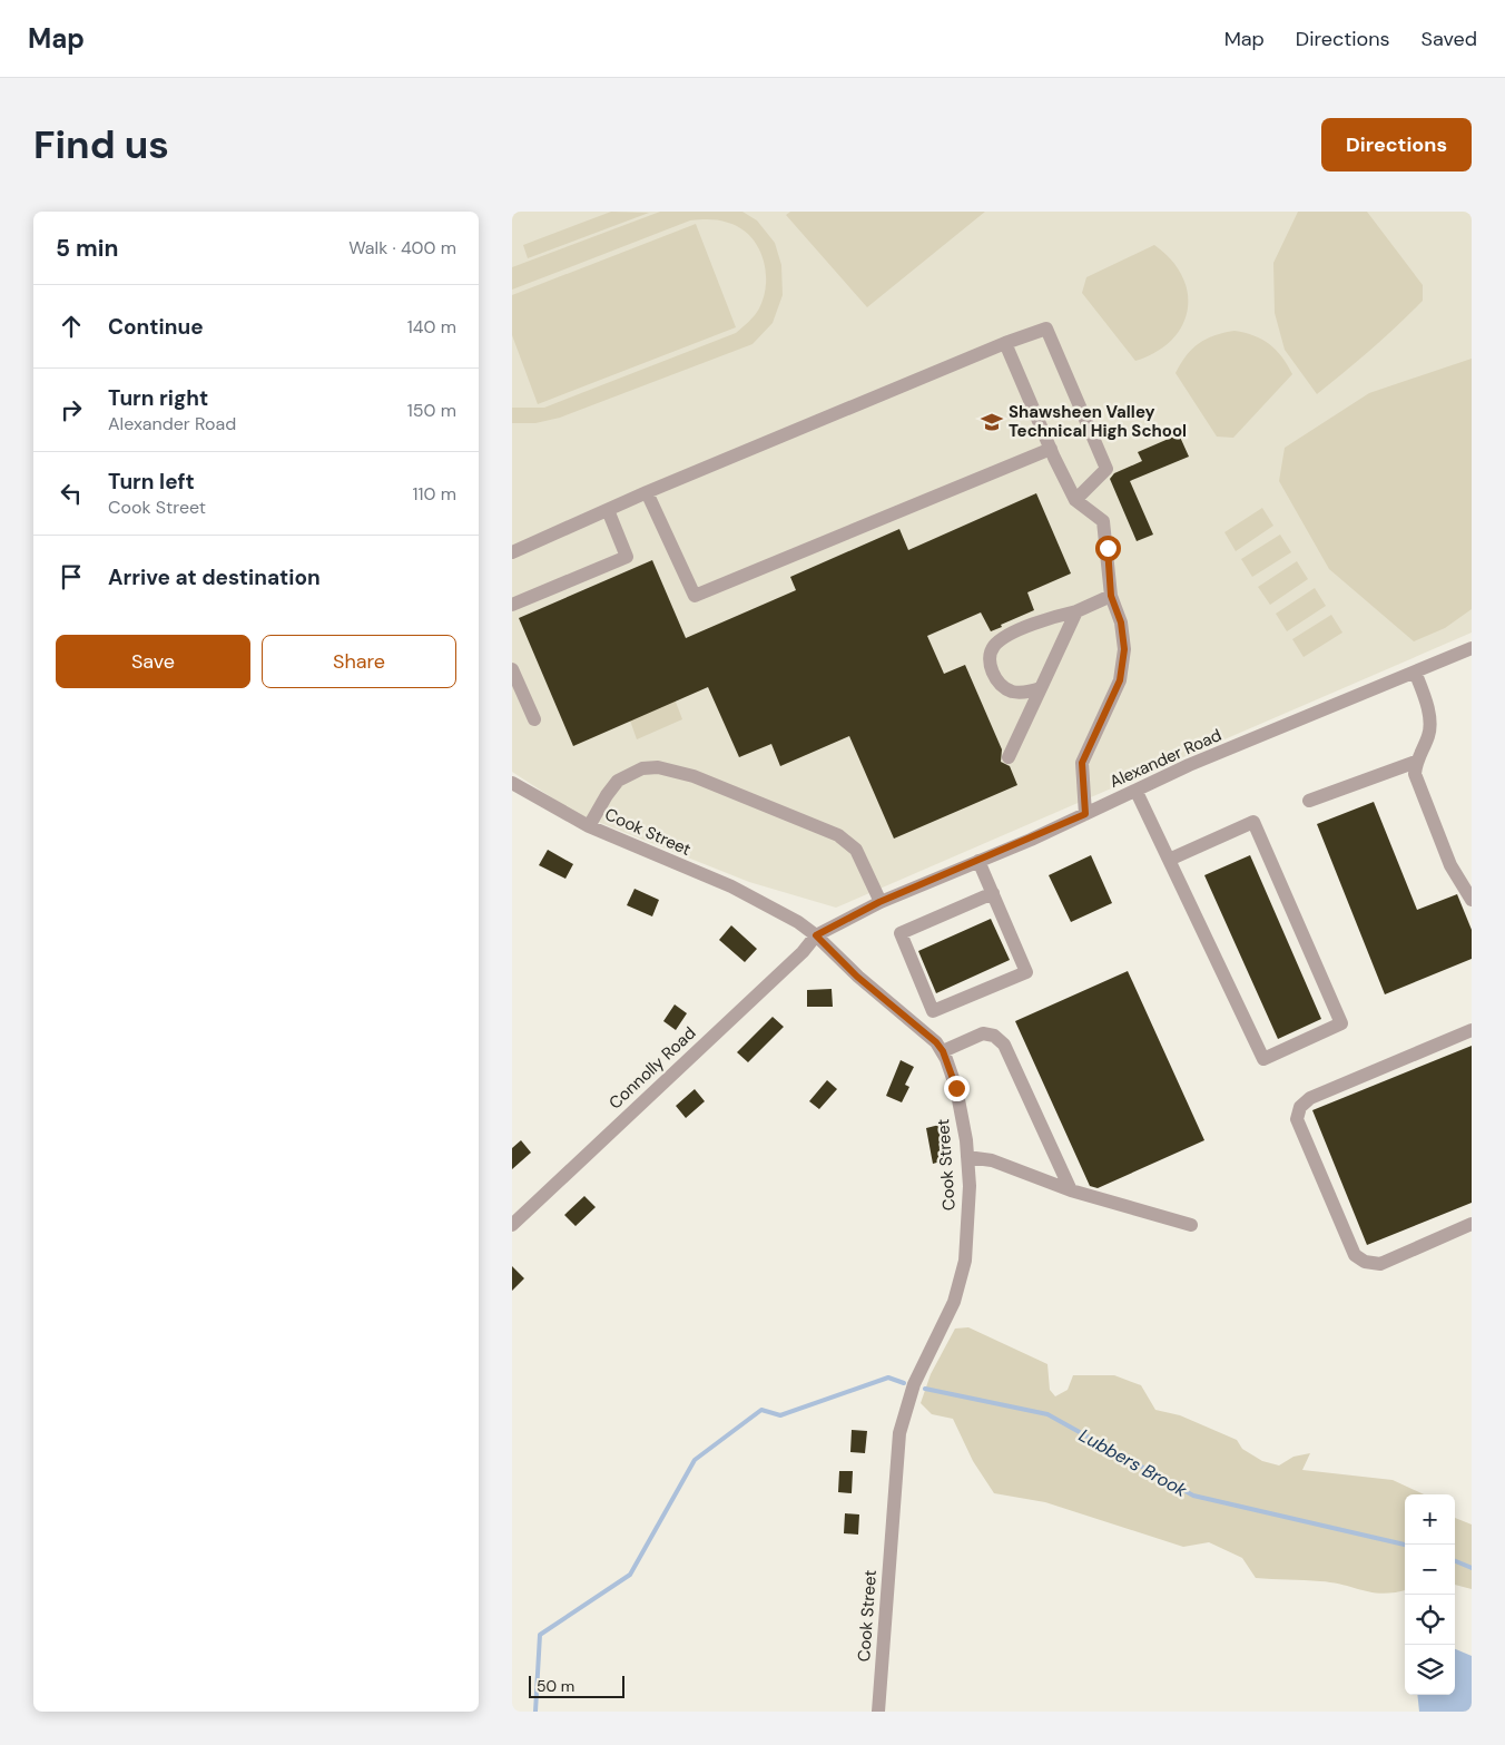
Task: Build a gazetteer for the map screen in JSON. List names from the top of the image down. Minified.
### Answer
{"streets":{"street":["Alexander Road","Cook Street","Connolly Road"]},"crossings":[["Alexander Road","Cook Street"],["Alexander Road","Connolly Road"],["Cook Street","Connolly Road"]],"water":["Lubbers Brook"],"places":{"school or university":["Shawsheen Valley Technical High School"]},"scale_bar":"50 m","page":{"header":"Map","nav":["Map","Directions","Saved"],"buttons":["Directions",["Save","Share"]],"title":"Find us","heading":["5 min","Walk · 400 m"],"list":[["Continue","140 m"],["Turn right","Alexander Road","150 m"],["Turn left","Cook Street","110 m"],"Arrive at destination"],"map_buttons":["+","−"],"scale":"50 m"}}
